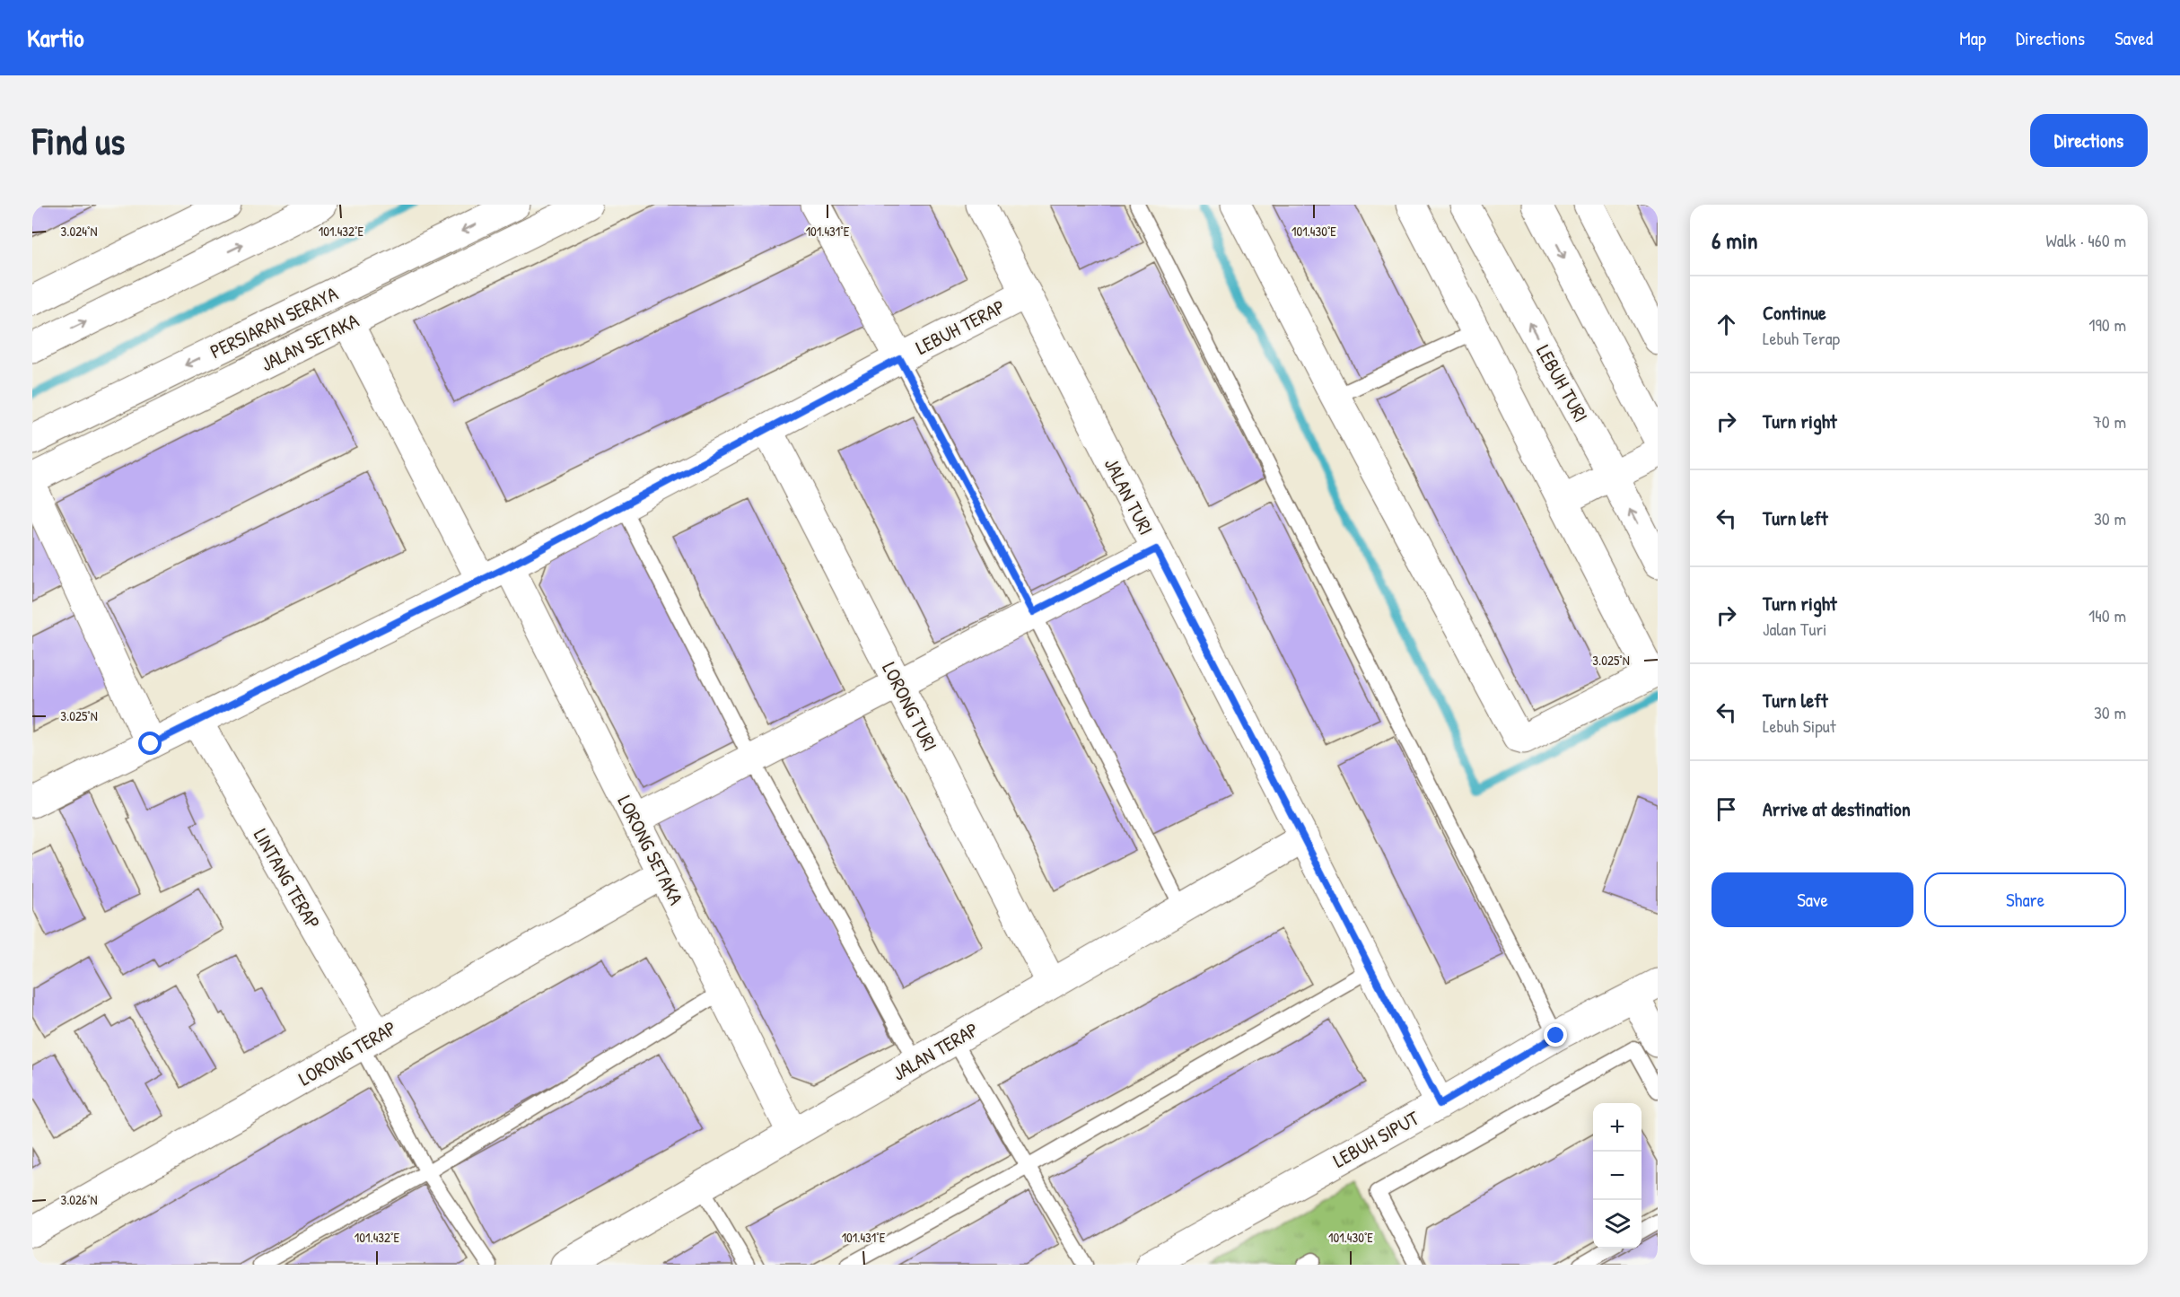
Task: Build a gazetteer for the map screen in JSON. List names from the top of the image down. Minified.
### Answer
{"streets":{"street":["PERSIARAN SERAYA","LEBUH TERAP","JALAN SETAKA","LEBUH TURI","JALAN TURI","LORONG TURI","LORONG SETAKA","LINTANG TERAP","JALAN TERAP","LORONG TERAP","LEBUH SIPUT"]},"crossings":[["LEBUH TERAP","JALAN TURI"],["LEBUH TERAP","LORONG TURI"],["LEBUH TERAP","LORONG SETAKA"],["LEBUH TERAP","LINTANG TERAP"],["JALAN TURI","JALAN TERAP"],["JALAN TURI","LEBUH SIPUT"],["LORONG TURI","JALAN TERAP"],["LORONG SETAKA","JALAN TERAP"],["LORONG SETAKA","LORONG TERAP"],["LINTANG TERAP","LORONG TERAP"]],"page":{"header":"Kartio","nav":["Map","Directions","Saved"],"buttons":["Directions",["Save","Share"]],"title":"Find us","heading":["6 min","Walk · 460 m"],"list":[["Continue","Lebuh Terap","190 m"],["Turn right","70 m"],["Turn left","30 m"],["Turn right","Jalan Turi","140 m"],["Turn left","Lebuh Siput","30 m"],"Arrive at destination"],"map_buttons":["+","−"]},"coordinates":["101.432°E","101.431°E","101.430°E","3.024°N","3.025°N","3.026°N"]}
